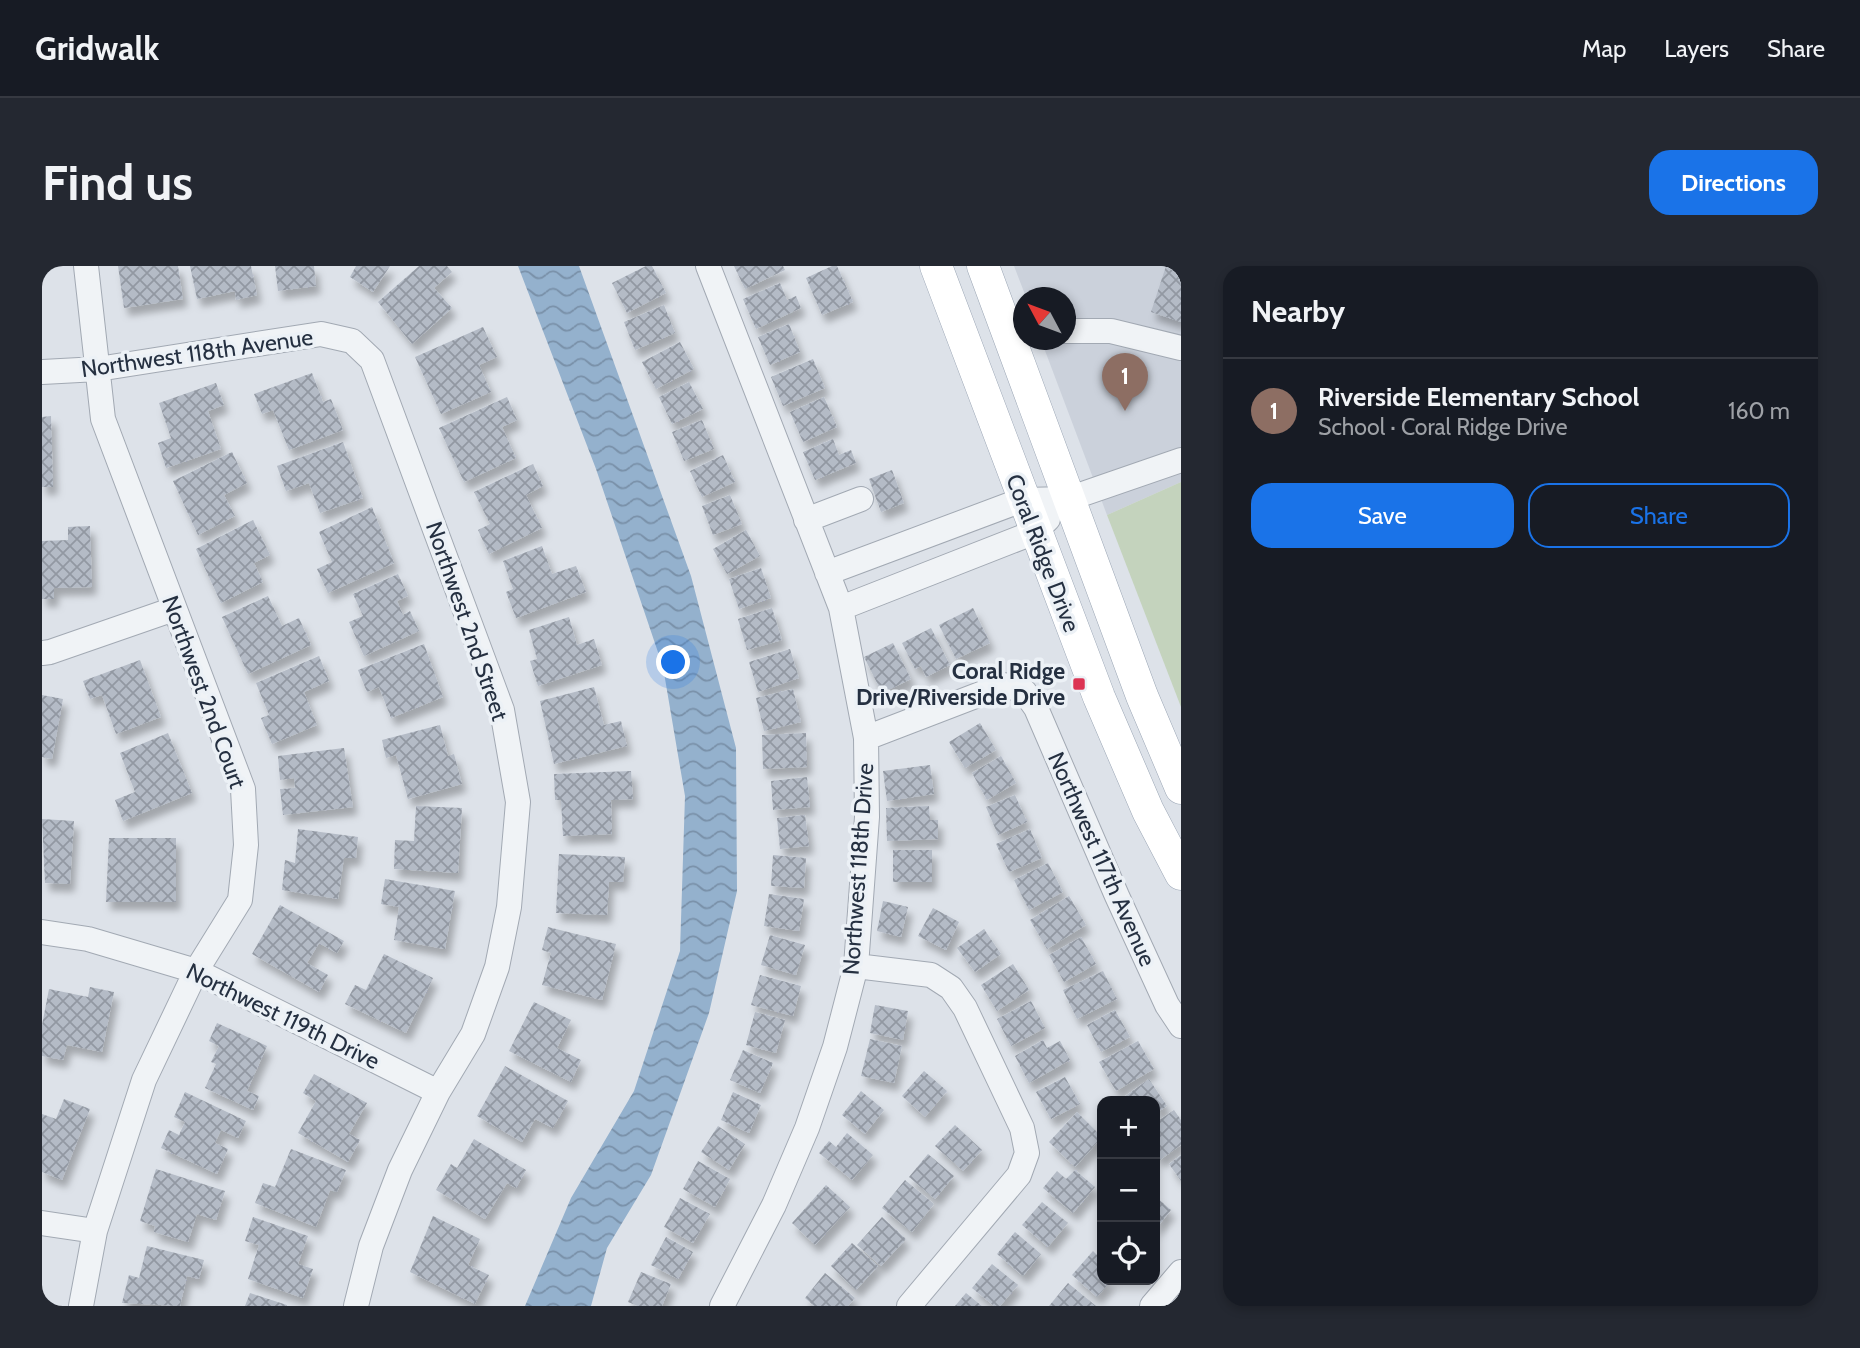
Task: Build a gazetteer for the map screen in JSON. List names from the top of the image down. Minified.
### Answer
{"streets":{"main road":["Coral Ridge Drive"],"street":["Northwest 118th Avenue","Northwest 2nd Street","Northwest 2nd Court","Northwest 117th Avenue","Northwest 118th Drive","Northwest 119th Drive"]},"crossings":[["Northwest 118th Avenue","Northwest 2nd Street"],["Northwest 118th Avenue","Northwest 2nd Court"],["Northwest 2nd Street","Northwest 119th Drive"],["Northwest 2nd Court","Northwest 119th Drive"],["Northwest 117th Avenue","Northwest 118th Drive"]],"places":{"transit":["Coral Ridge Drive/Riverside Drive"]},"north":"top left","page":{"header":"Gridwalk","nav":["Map","Layers","Share"],"buttons":["Directions",["Save","Share"]],"title":"Find us","heading":"Nearby","pins":"1","list":[{"mark":"1","name":"Riverside Elementary School","note":"School · Coral Ridge Drive","value":"160 m"}],"map_buttons":["+","−"]}}
